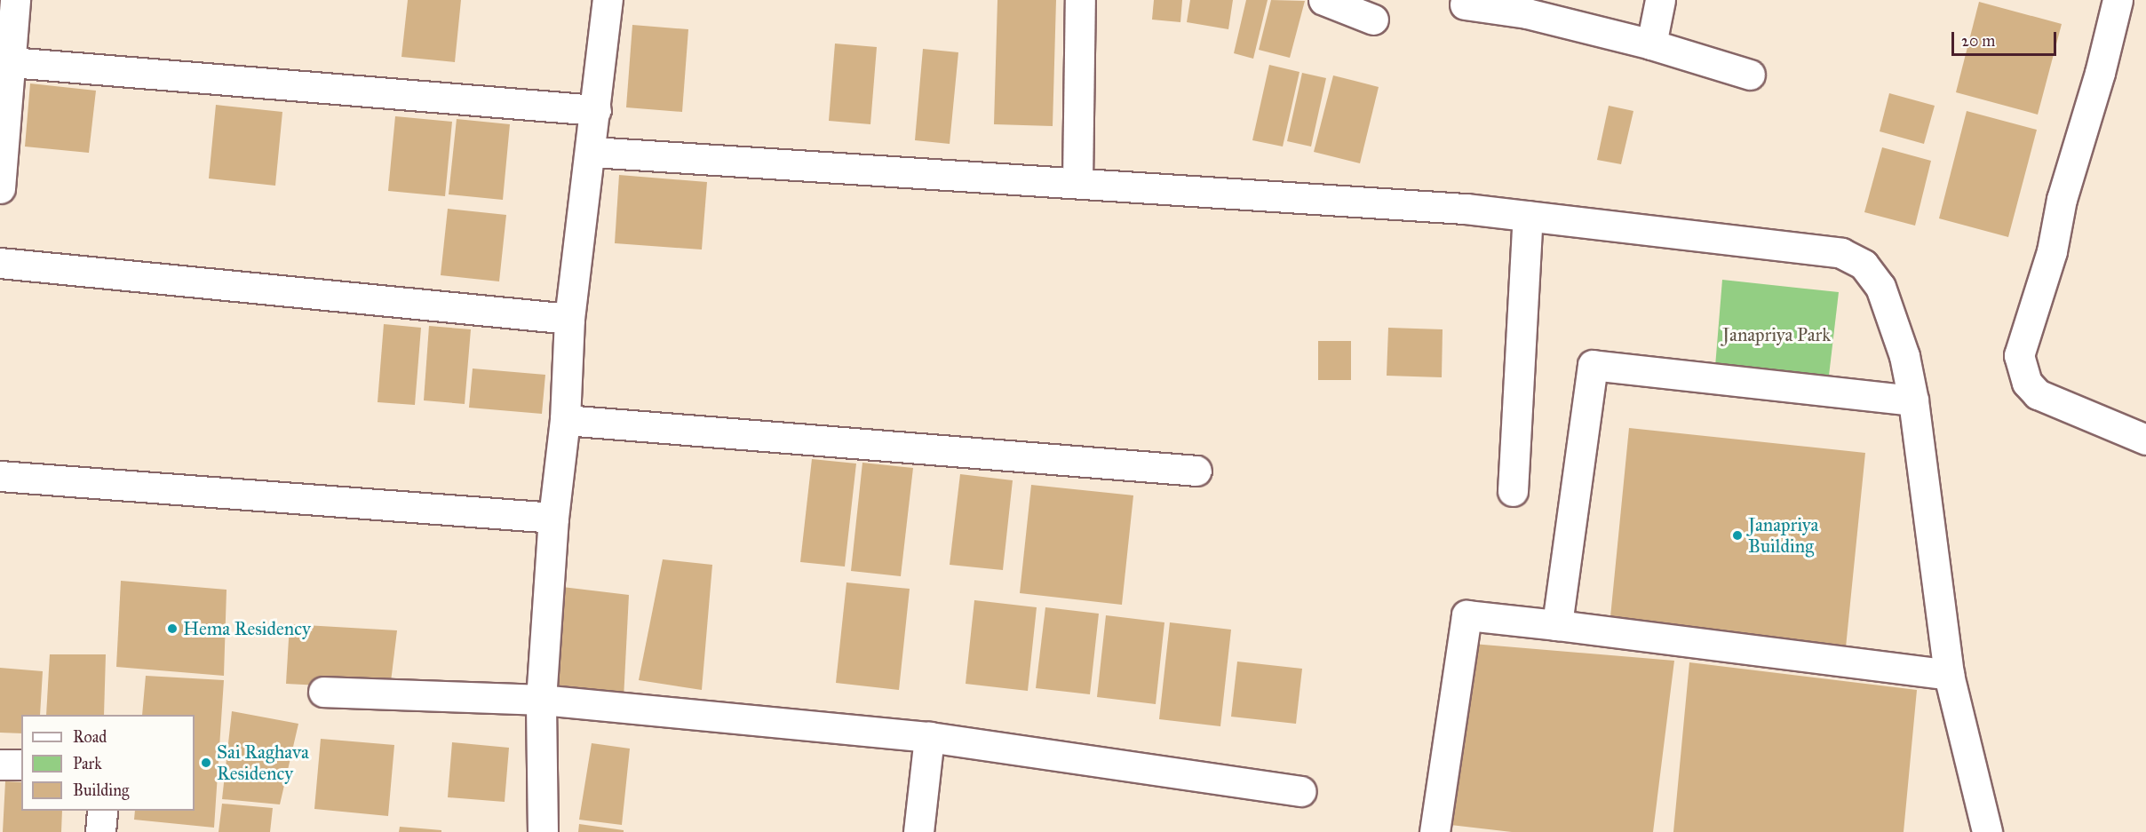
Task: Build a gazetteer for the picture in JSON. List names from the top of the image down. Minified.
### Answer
{"parks":["Janapriya Park"],"places":["Janapriya Building","Hema Residency","Sai Raghava Residency"],"legend":["Road","Park","Building"],"scale_bar":"20 m"}
